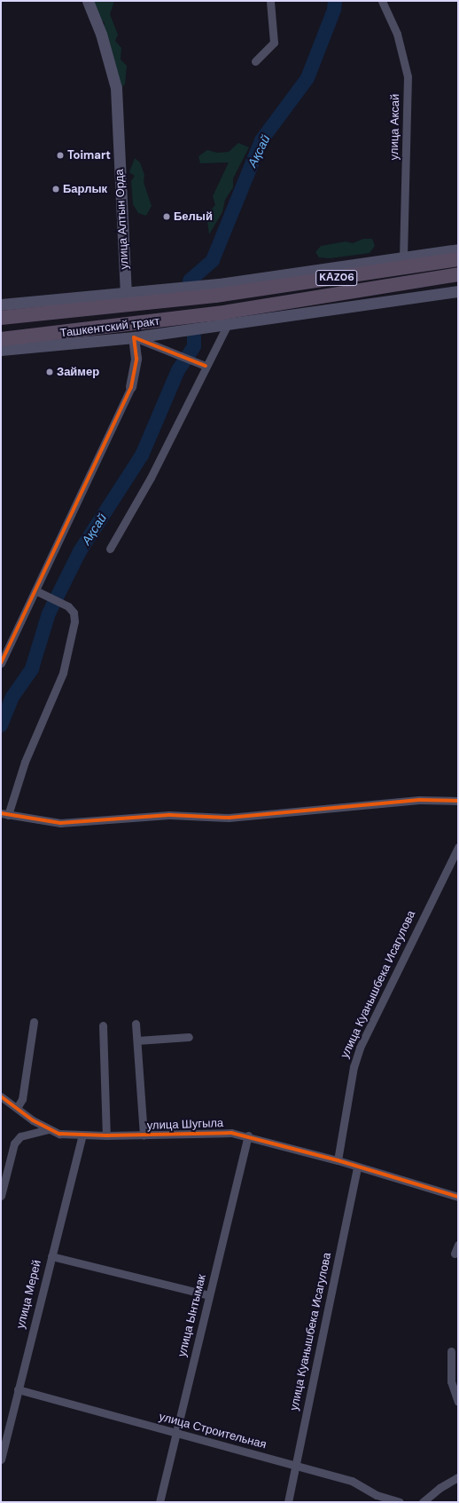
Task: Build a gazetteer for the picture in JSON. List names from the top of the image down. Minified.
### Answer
{"streets":{"highway":["KАZ06","Ташкентский тракт"],"main road":["улица Алтын Орда"],"street":["улица Аксай","улица Куанышбека Исагулова","улица Шугыла","улица Мерей","улица Ынтымак","улица Строительная"]},"crossings":[["KАZ06","Ташкентский тракт"],["улица Куанышбека Исагулова","улица Шугыла"],["улица Куанышбека Исагулова","улица Строительная"],["улица Шугыла","улица Мерей"],["улица Шугыла","улица Ынтымак"],["улица Мерей","улица Строительная"],["улица Ынтымак","улица Строительная"]],"water":["Ақсай"],"places":["Toimart","Барлык","Белый","Займер"]}
